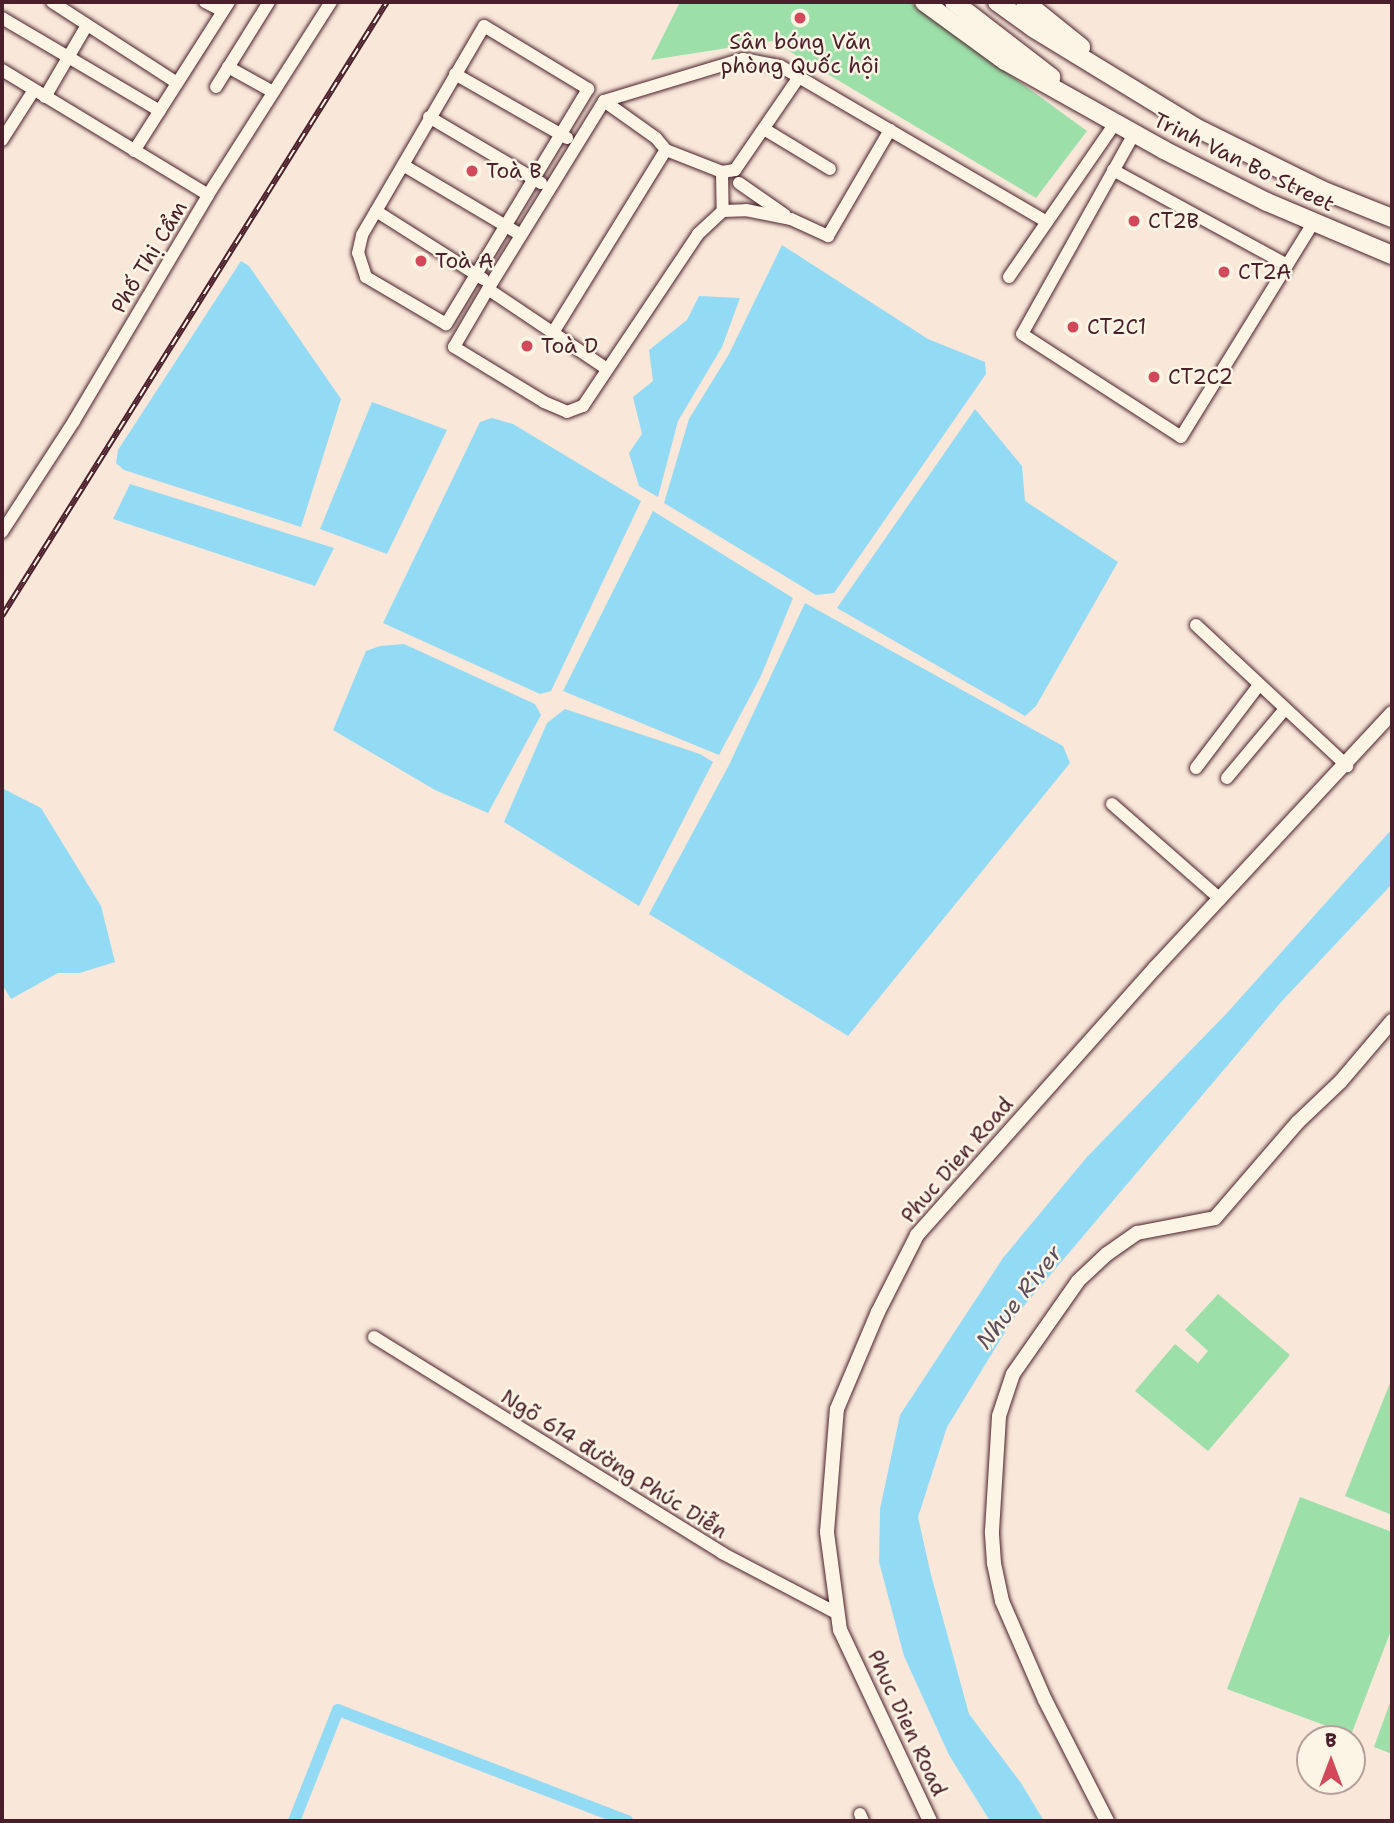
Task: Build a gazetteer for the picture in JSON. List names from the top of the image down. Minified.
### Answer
{"streets":{"main road":["Trinh Van Bo Street"],"street":["Phố Thị Cẩm","Phuc Dien Road","Ngõ 614 đường Phúc Diễn"]},"crossings":[["Phuc Dien Road","Ngõ 614 đường Phúc Diễn"]],"water":["Nhue River"],"places":["Sân bóng Văn phòng Quốc hội","Toà B","CT2B","Toà A","CT2A","CT2C1","Toà D","CT2C2"],"north":"top"}
